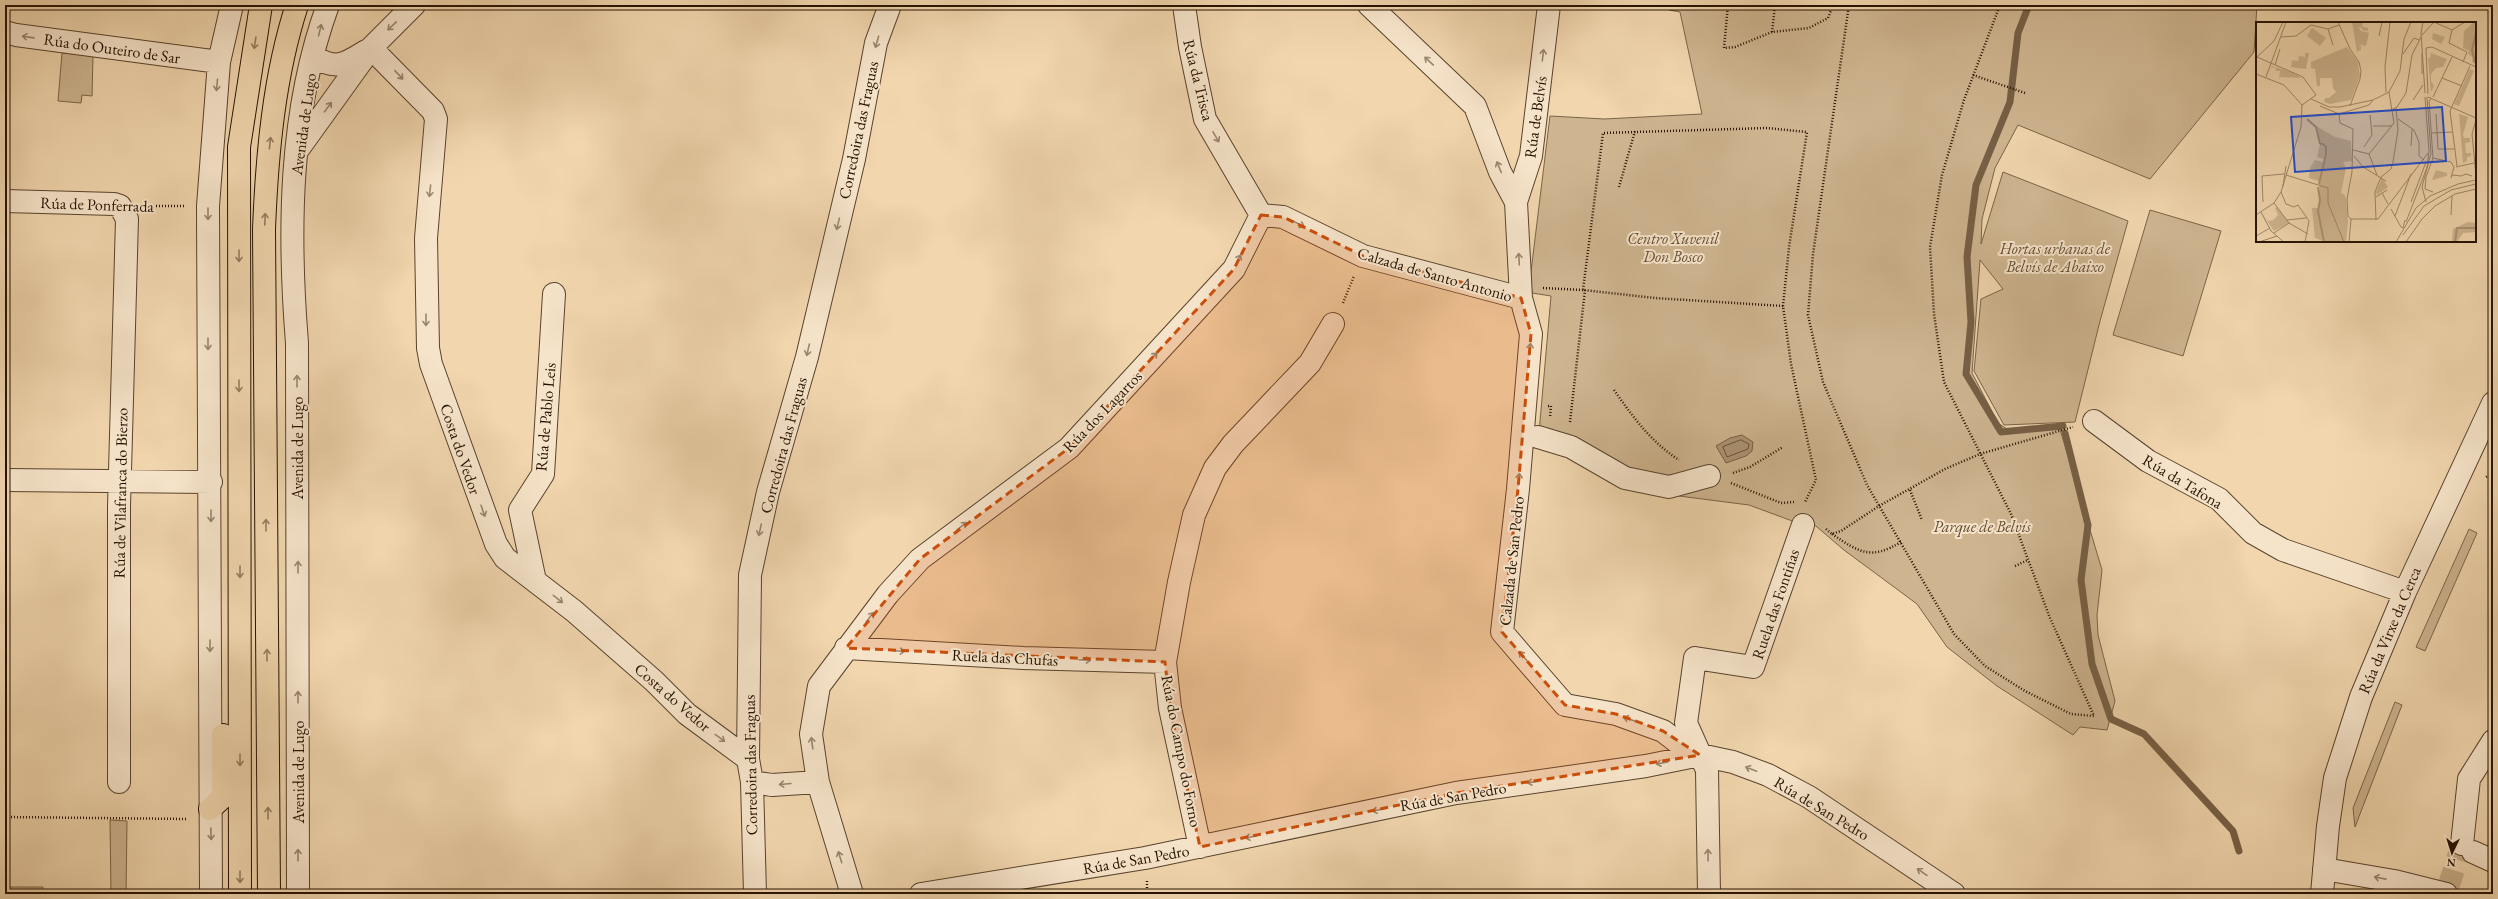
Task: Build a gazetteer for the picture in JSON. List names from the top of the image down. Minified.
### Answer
{"streets":{"main road":["Avenida de Lugo"],"street":["Rúa do Outeiro de Sar","Rúa da Trisca","Rúa de Belvís","Corredoira das Fraguas","Rúa de Ponferrada","Calzada de Santo Antonio","Rúa dos Lagartos","Rúa de Pablo Leis","Costa do Vedor","Rúa da Tafona","Rúa de Vilafranca do Bierzo","Calzada de San Pedro","Ruela das Fontiñas","Rúa da Virxe da Cerca","Ruela das Chufas","Rúa do Campo do Forno","Rúa de San Pedro"]},"crossings":[["Rúa da Trisca","Calzada de Santo Antonio"],["Rúa da Trisca","Rúa dos Lagartos"],["Rúa de Belvís","Calzada de Santo Antonio"],["Rúa de Belvís","Calzada de San Pedro"],["Corredoira das Fraguas","Costa do Vedor"],["Rúa de Ponferrada","Rúa de Vilafranca do Bierzo"],["Calzada de Santo Antonio","Rúa dos Lagartos"],["Calzada de Santo Antonio","Calzada de San Pedro"],["Rúa dos Lagartos","Ruela das Chufas"],["Rúa de Pablo Leis","Costa do Vedor"],["Rúa da Tafona","Rúa da Virxe da Cerca"],["Calzada de San Pedro","Ruela das Fontiñas"],["Calzada de San Pedro","Rúa de San Pedro"],["Ruela das Fontiñas","Rúa de San Pedro"],["Ruela das Chufas","Rúa do Campo do Forno"],["Rúa do Campo do Forno","Rúa de San Pedro"]],"one_way":["Rúa do Outeiro de Sar","Rúa da Trisca","Rúa de Belvís","Corredoira das Fraguas","Calzada de Santo Antonio","Rúa dos Lagartos","Costa do Vedor","Calzada de San Pedro","Ruela das Chufas","Rúa de San Pedro"],"parks":["Centro Xuvenil Don Bosco","Hortas urbanas de Belvís de Abaixo","Parque de Belvís"],"north":"bottom"}
